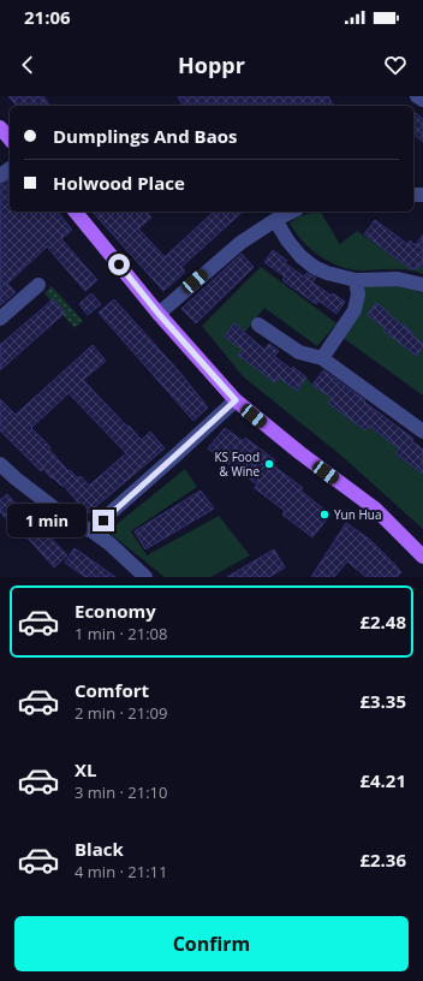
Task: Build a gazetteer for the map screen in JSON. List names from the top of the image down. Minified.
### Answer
{"places":["KS Food & Wine","Yun Hua"],"page":{"status":"21:06","header":"Hoppr","banner":["Dumplings And Baos","Holwood Place"],"bubble":"1 min","list":[{"name":"Economy","note":"1 min · 21:08","value":"£2.48"},{"name":"Comfort","note":"2 min · 21:09","value":"£3.35"},{"name":"XL","note":"3 min · 21:10","value":"£4.21"},{"name":"Black","note":"4 min · 21:11","value":"£2.36"}],"buttons":"Confirm"}}
